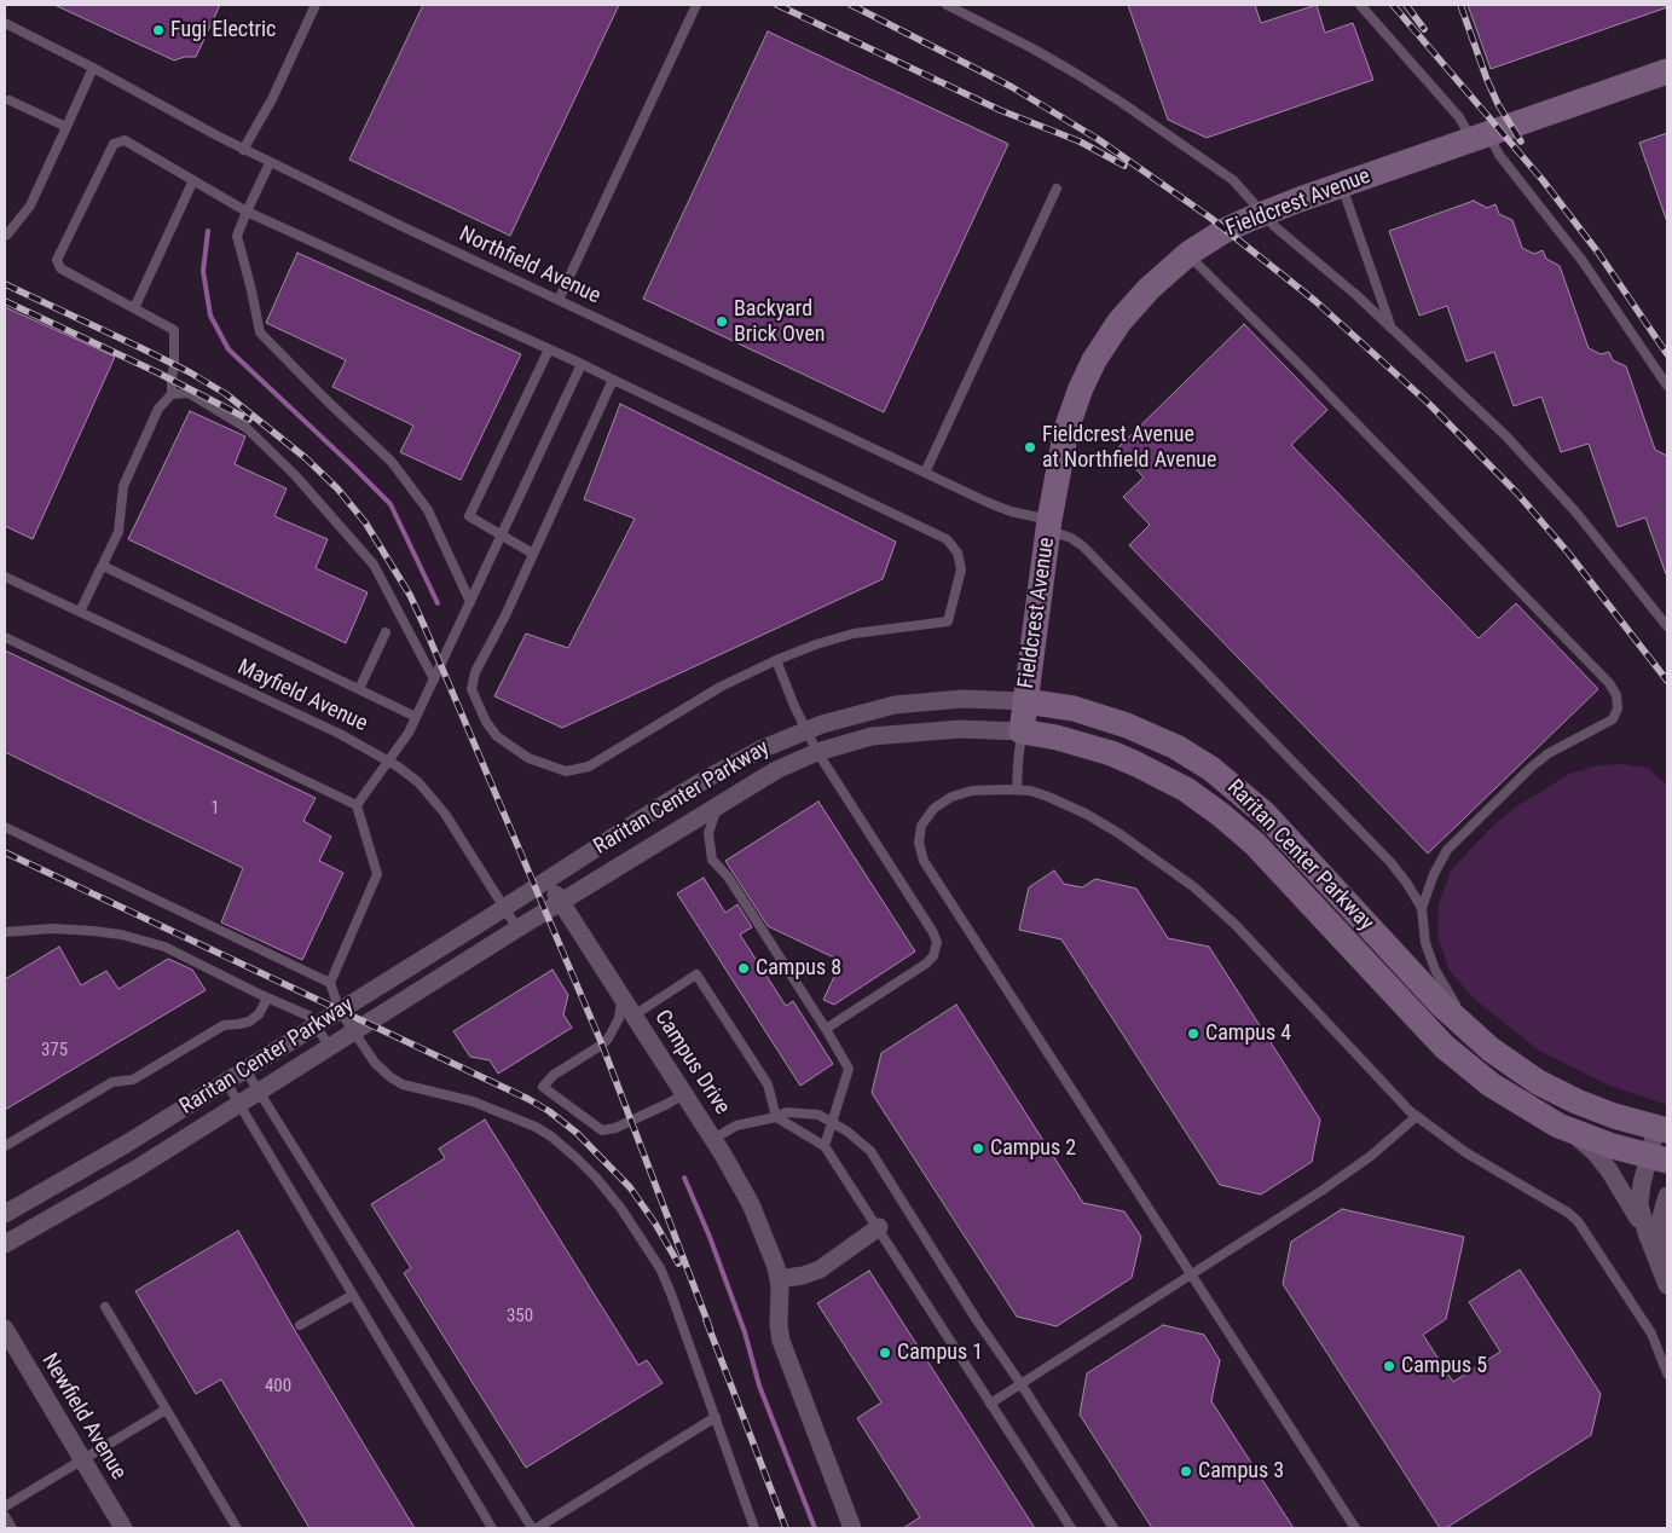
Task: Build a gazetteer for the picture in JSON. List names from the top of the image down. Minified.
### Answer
{"streets":{"street":["Fieldcrest Avenue","Raritan Center Parkway","Campus Drive","Newfield Avenue"],"lane":["Northfield Avenue","Mayfield Avenue"]},"crossings":[["Fieldcrest Avenue","Northfield Avenue"],["Fieldcrest Avenue","Raritan Center Parkway"],["Mayfield Avenue","Raritan Center Parkway"],["Raritan Center Parkway","Campus Drive"]],"places":["Fugi Electric","Backyard Brick Oven","Fieldcrest Avenue at Northfield Avenue","Campus 8","Campus 4","Campus 2","Campus 1","Campus 5","Campus 3"],"house_numbers":["1","375","350","400"]}
